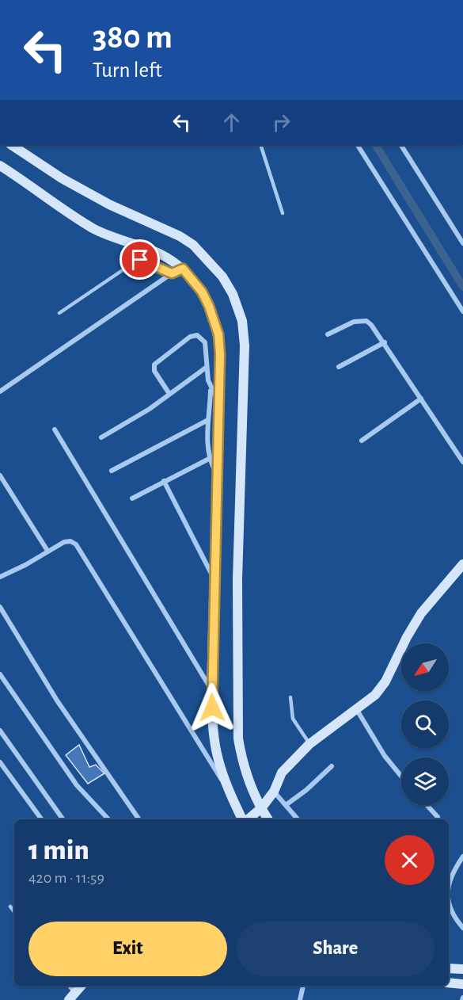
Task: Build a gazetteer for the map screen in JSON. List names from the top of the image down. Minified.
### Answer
{"north":"bottom left","page":{"turn":["380 m","Turn left"],"heading":["1 min","420 m · 11:59"],"buttons":["Exit","Share"]}}
